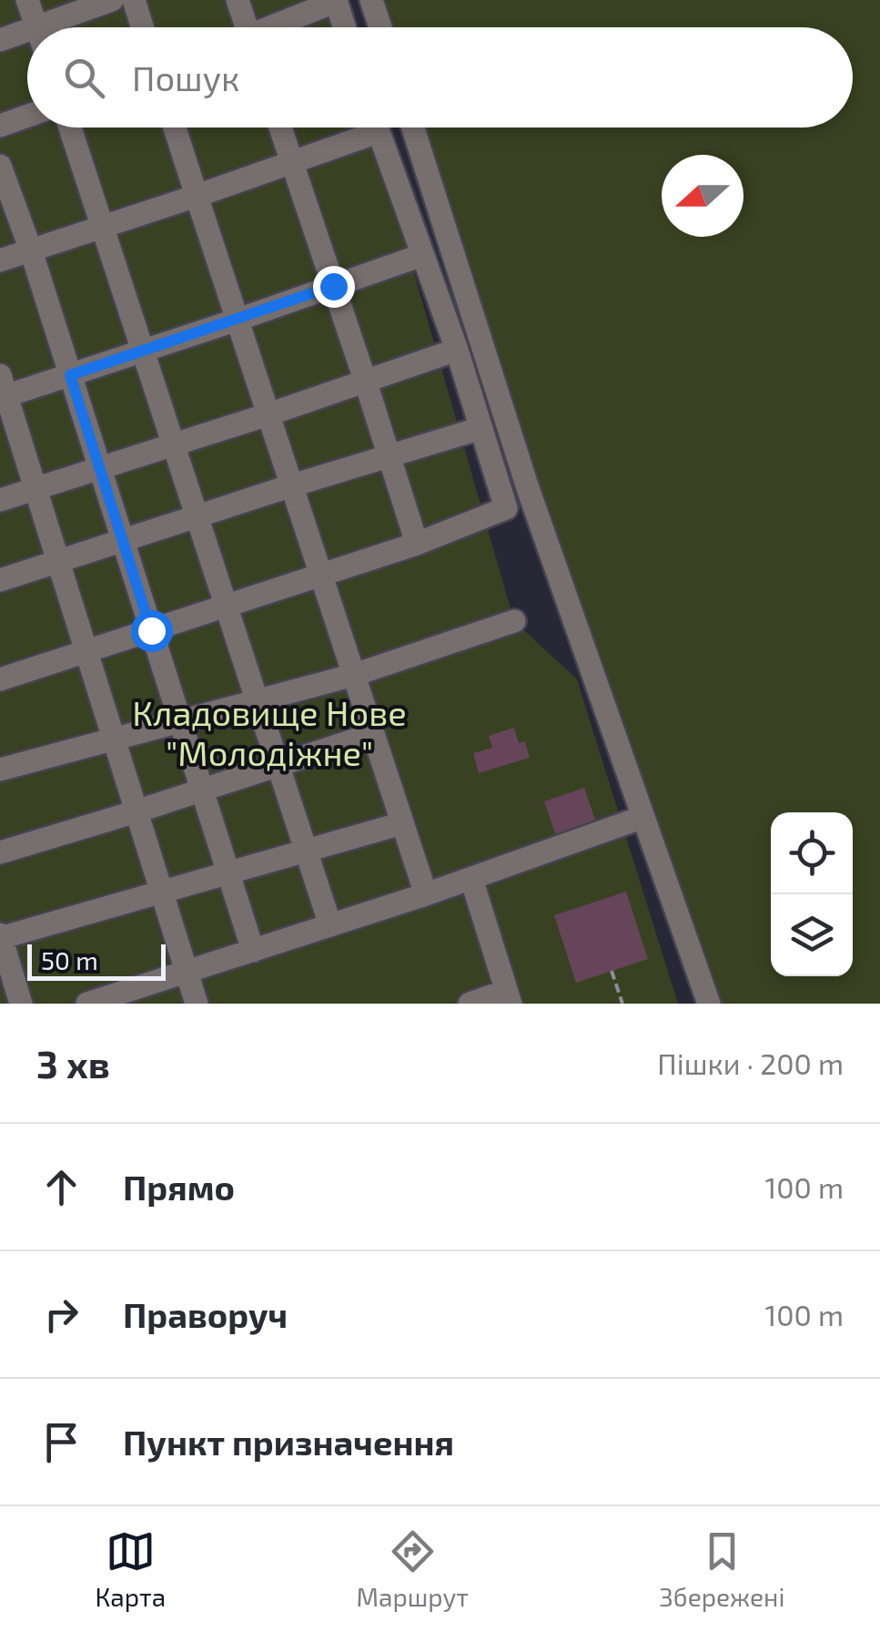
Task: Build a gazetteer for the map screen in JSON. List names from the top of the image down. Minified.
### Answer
{"parks":["Кладовище Нове \"Молодіжне\""],"scale_bar":"50 m","north":"left","page":{"search":"Пошук","scale":"50 m","heading":["3 хв","Пішки · 200 m"],"list":[["Прямо","100 m"],["Праворуч","100 m"],"Пункт призначення"],"nav":["Карта","Маршрут","Збережені"]}}
